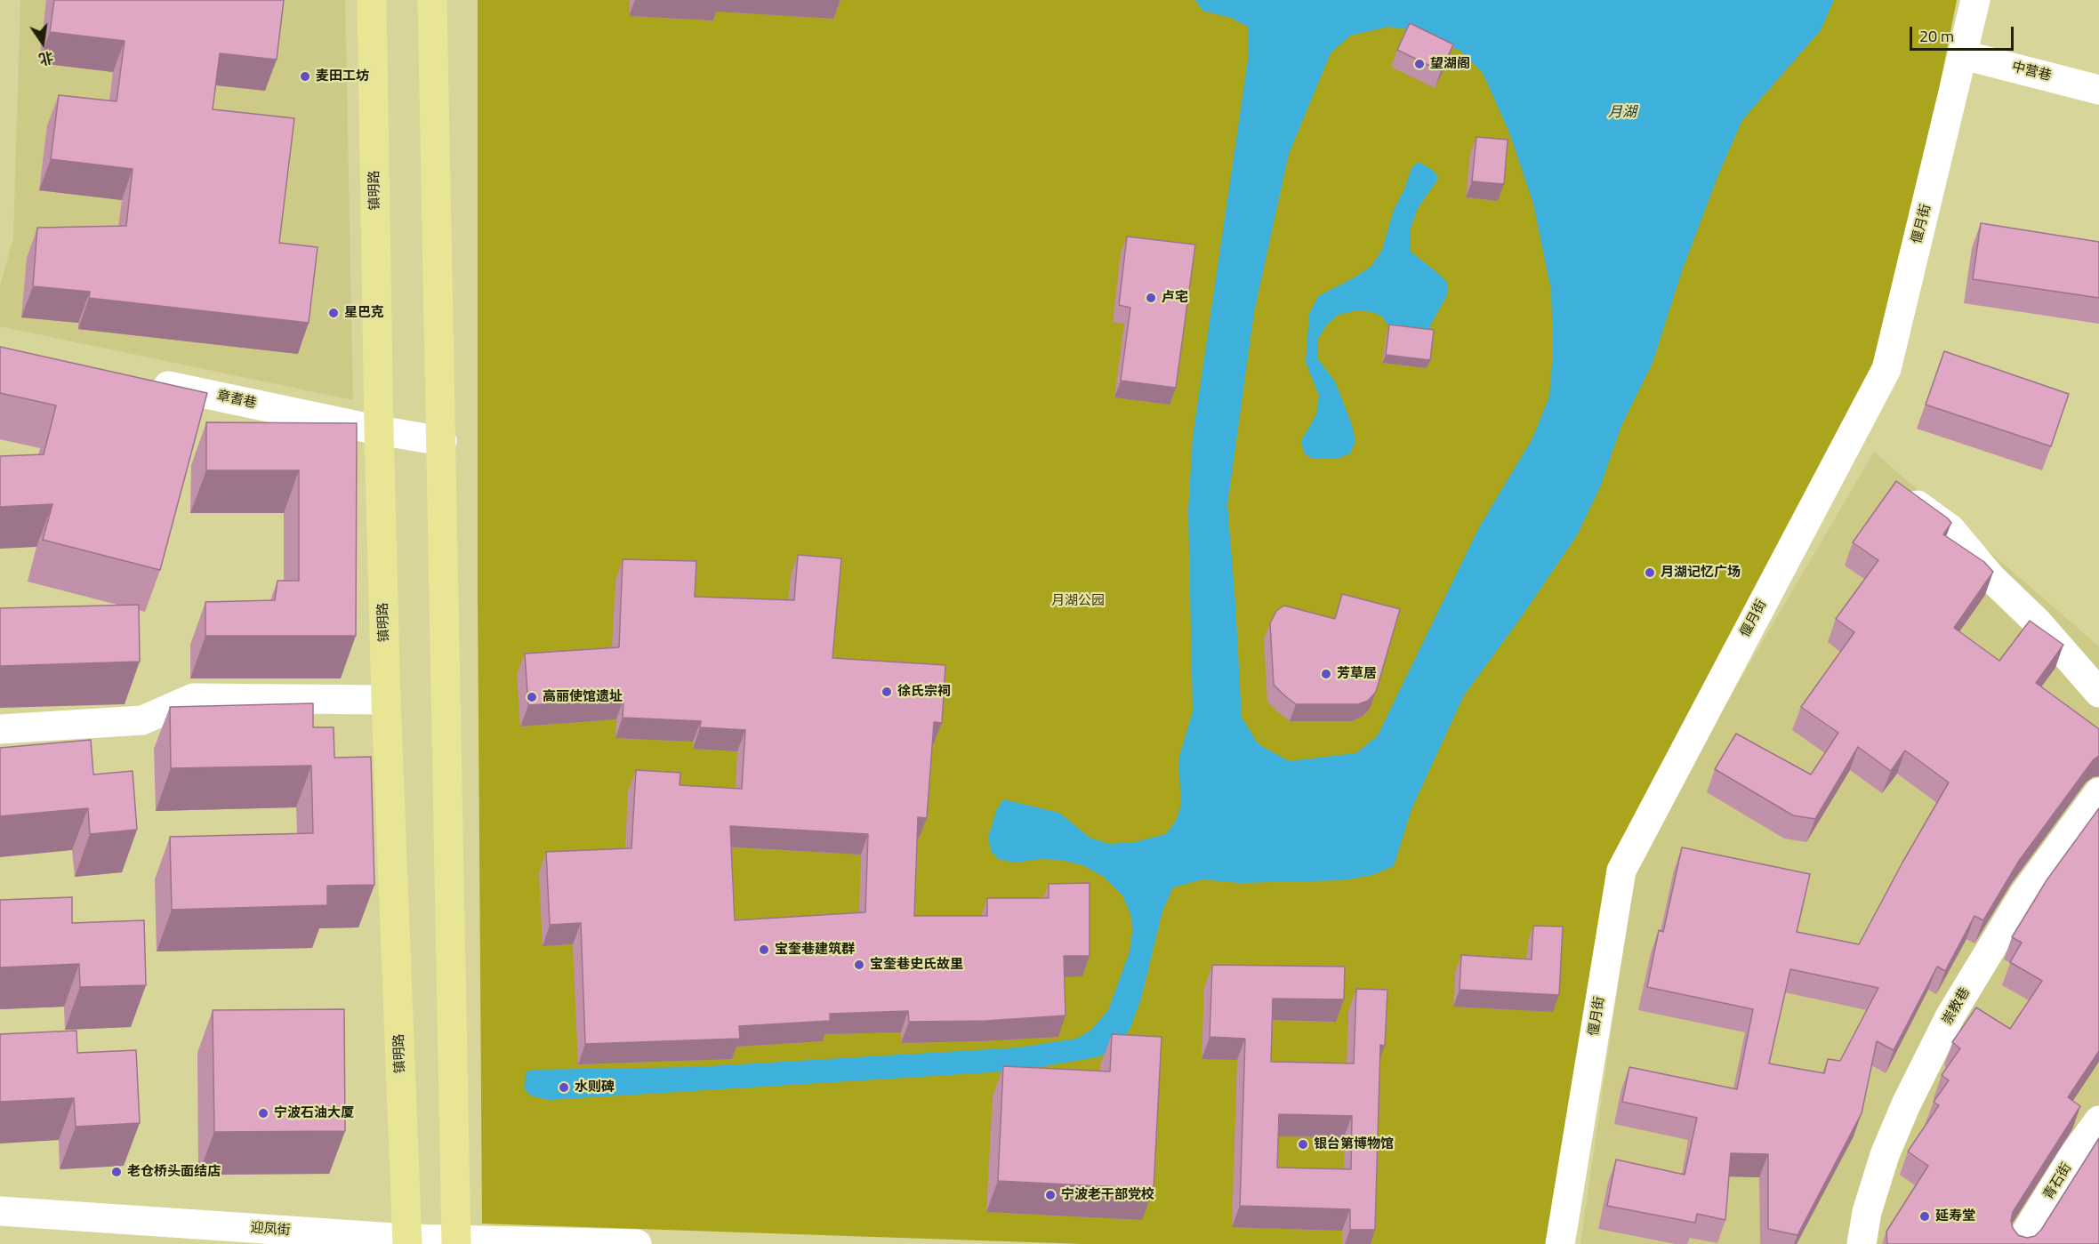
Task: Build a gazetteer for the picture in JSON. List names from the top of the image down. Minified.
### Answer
{"streets":{"main road":["镇明路"],"street":["中营巷","偃月街","章耆巷","崇教巷","青石街","迎凤街"]},"crossings":[["中营巷","偃月街"],["镇明路","章耆巷"],["镇明路","迎凤街"]],"water":["月湖"],"parks":["月湖公园"],"places":["望湖阁","麦田工坊","卢宅","星巴克","月湖记忆广场","芳草居","徐氏宗祠","高丽使馆遗址","宝奎巷建筑群","宝奎巷史氏故里","水则碑","宁波石油大厦","银台第博物馆","老仓桥头面结店","宁波老干部党校","延寿堂"],"scale_bar":"20 m","north":"bottom"}
